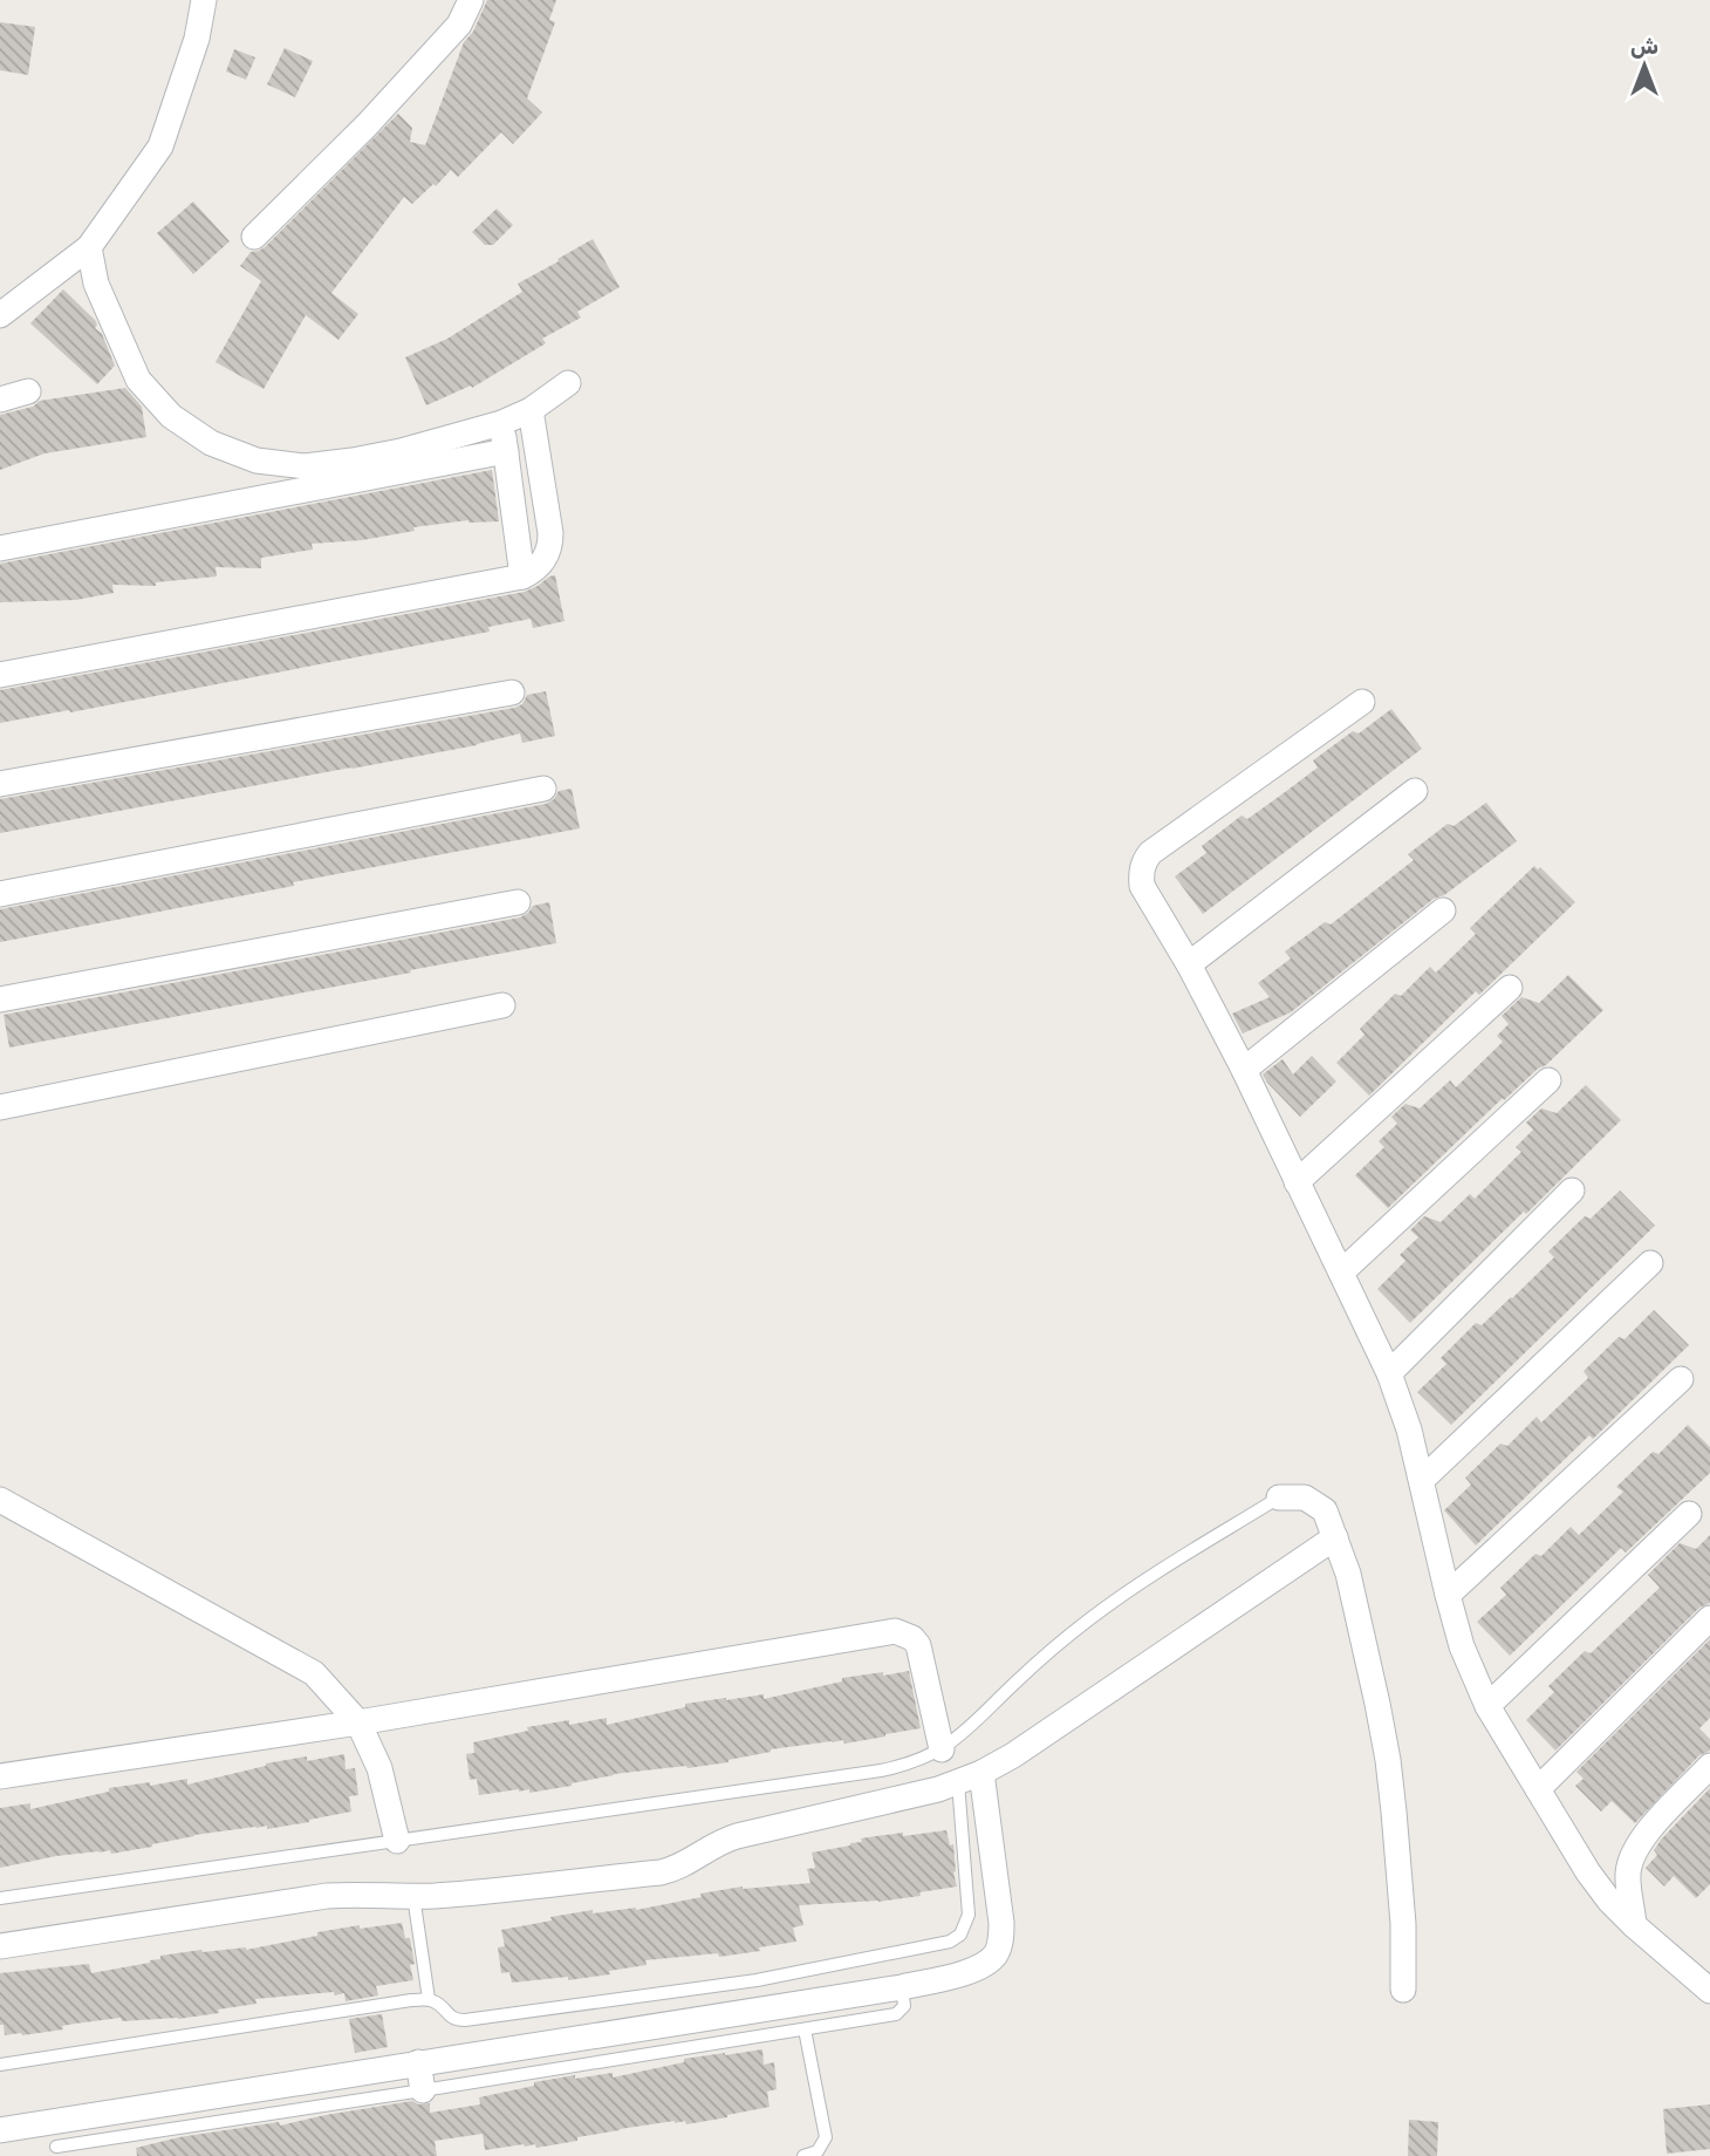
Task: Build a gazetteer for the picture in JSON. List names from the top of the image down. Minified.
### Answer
{"north":"top"}
